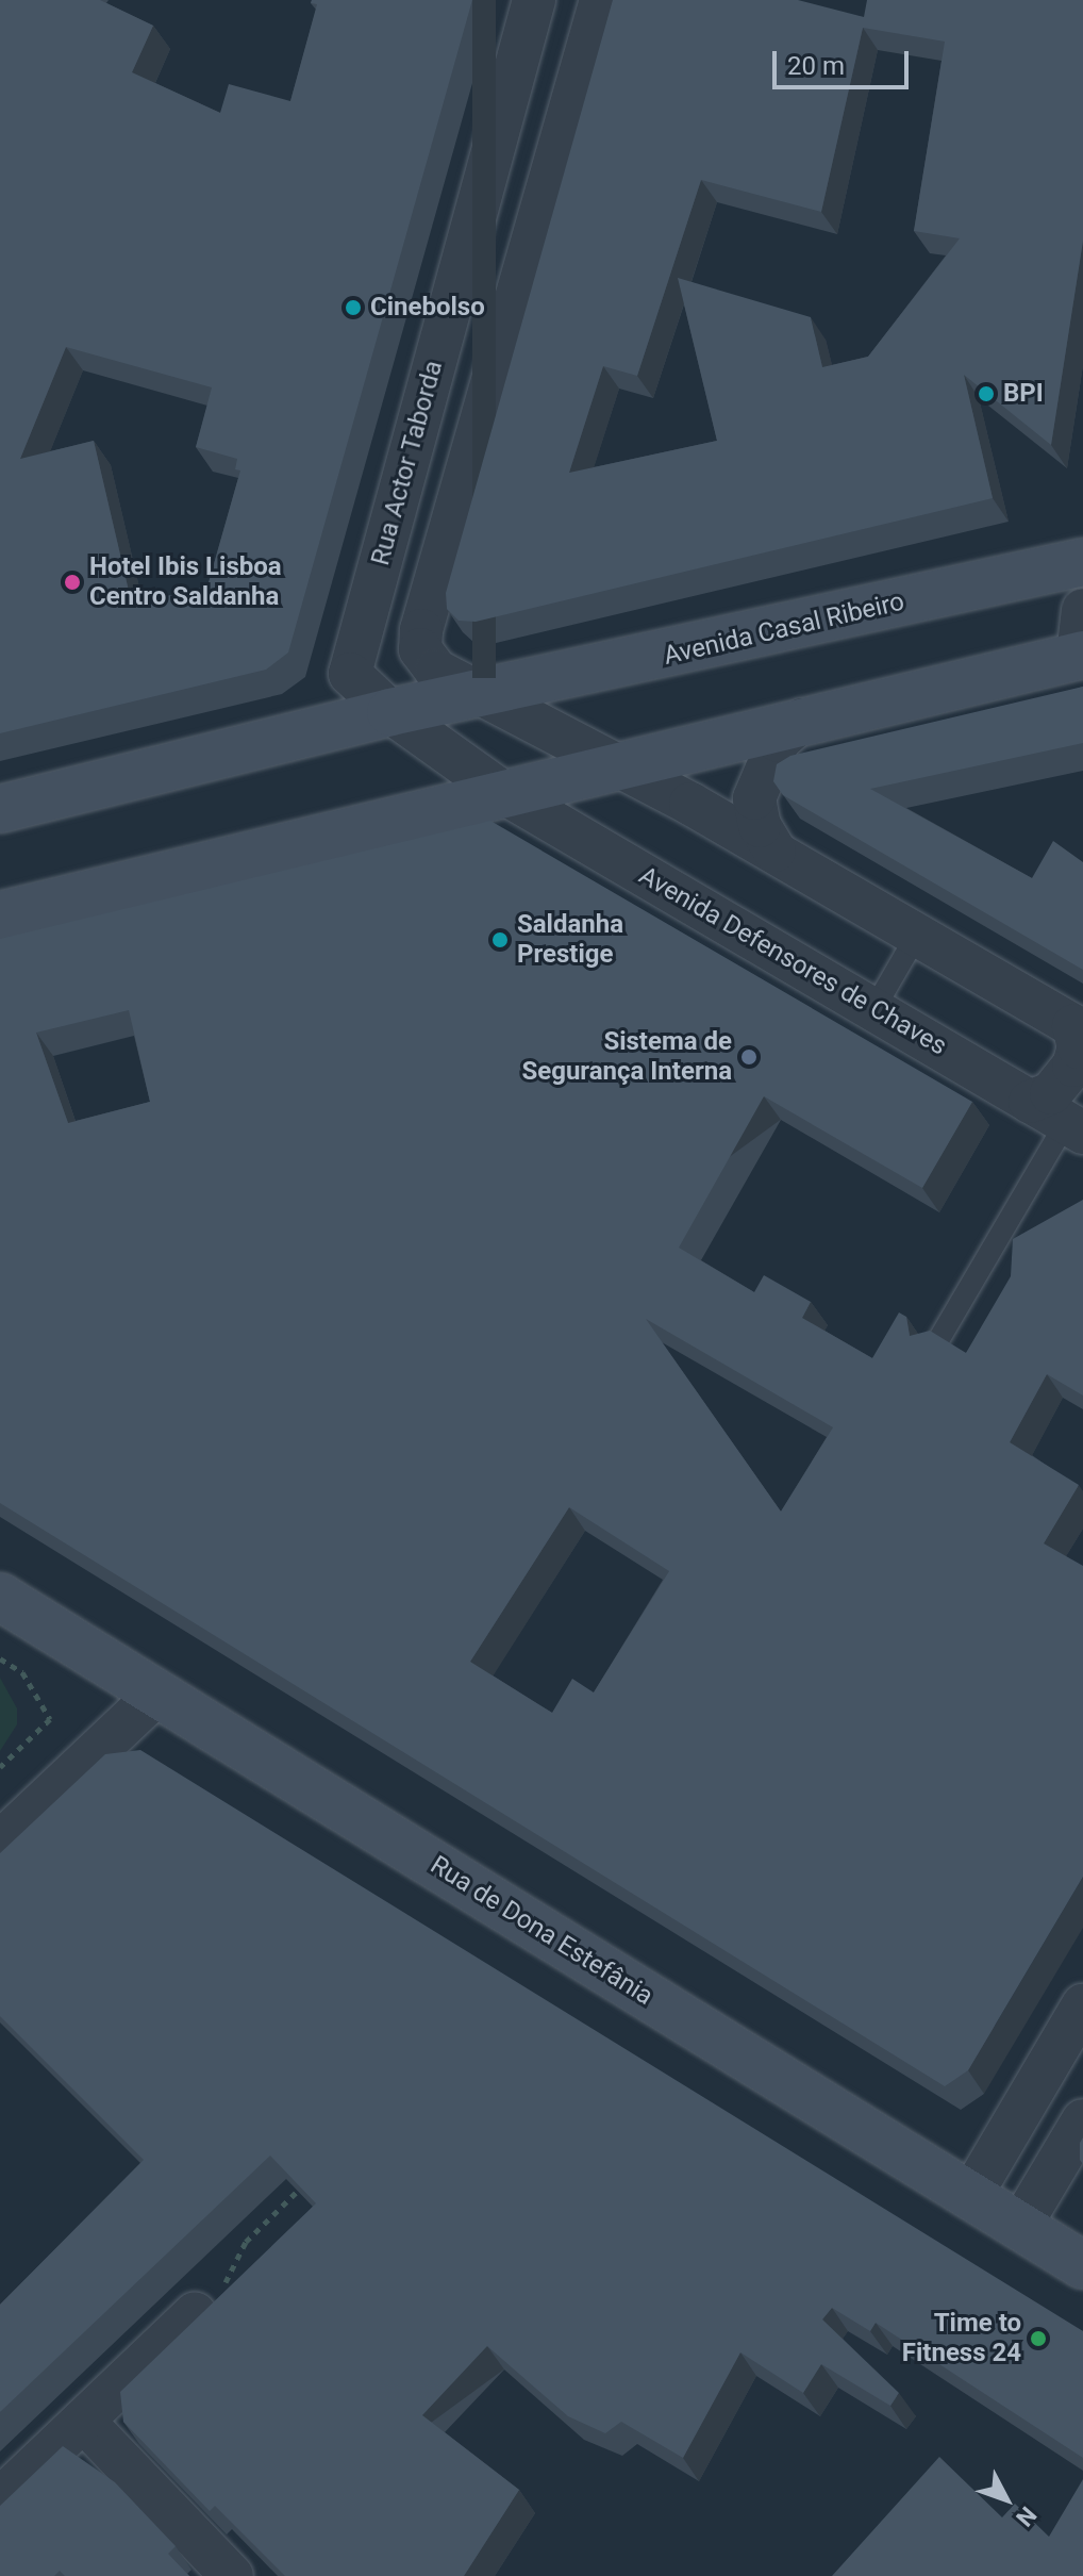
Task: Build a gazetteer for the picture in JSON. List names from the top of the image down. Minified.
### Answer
{"streets":{"street":["Rua Actor Taborda","Avenida Casal Ribeiro","Avenida Defensores de Chaves","Rua de Dona Estefânia"]},"crossings":[["Rua Actor Taborda","Avenida Casal Ribeiro"]],"places":["Cinebolso","BPI","Hotel Ibis Lisboa Centro Saldanha","Saldanha Prestige","Sistema de Segurança Interna","Time to Fitness 24"],"scale_bar":"20 m","north":"bottom right"}
